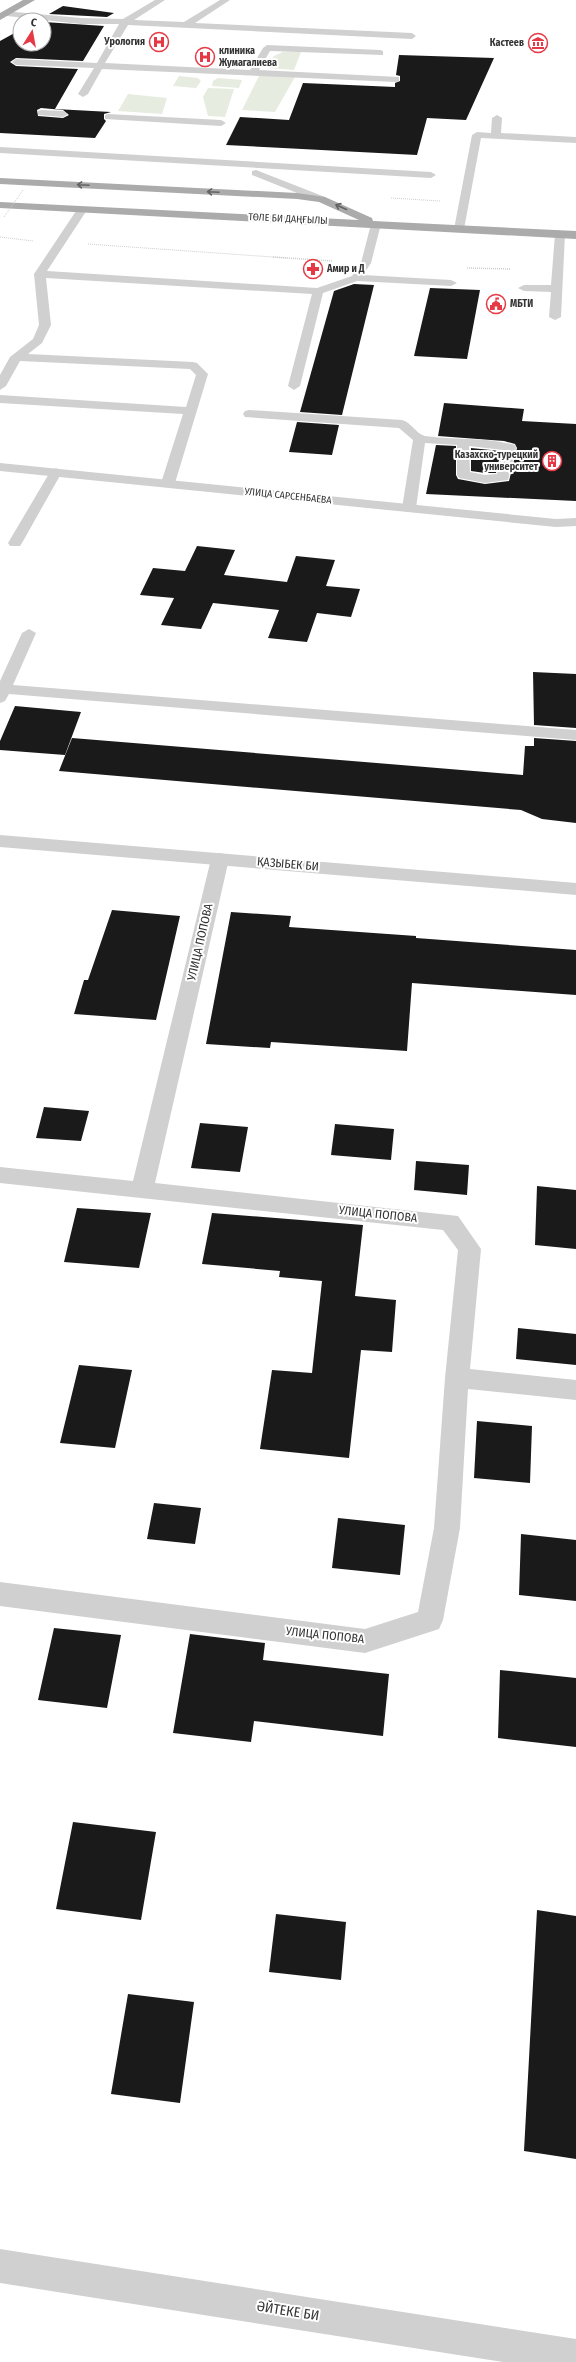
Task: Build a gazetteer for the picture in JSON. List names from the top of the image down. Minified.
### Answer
{"streets":{"main road":["ТӨЛЕ БИ ДАҢҒЫЛЫ"],"street":["УЛИЦА САРСЕНБАЕВА","ҚАЗЫБЕК БИ","УЛИЦА ПОПОВА","ӘЙТЕКЕ БИ"]},"crossings":[["ҚАЗЫБЕК БИ","УЛИЦА ПОПОВА"]],"places":{"hospital":["Урология","клиника Жумагалиева"],"museum":["Кастеев"],"pharmacy":["Амир и Д"],"public building":["МБТИ"],"building":["Казахско-турецкий университет"]},"north":"top"}
